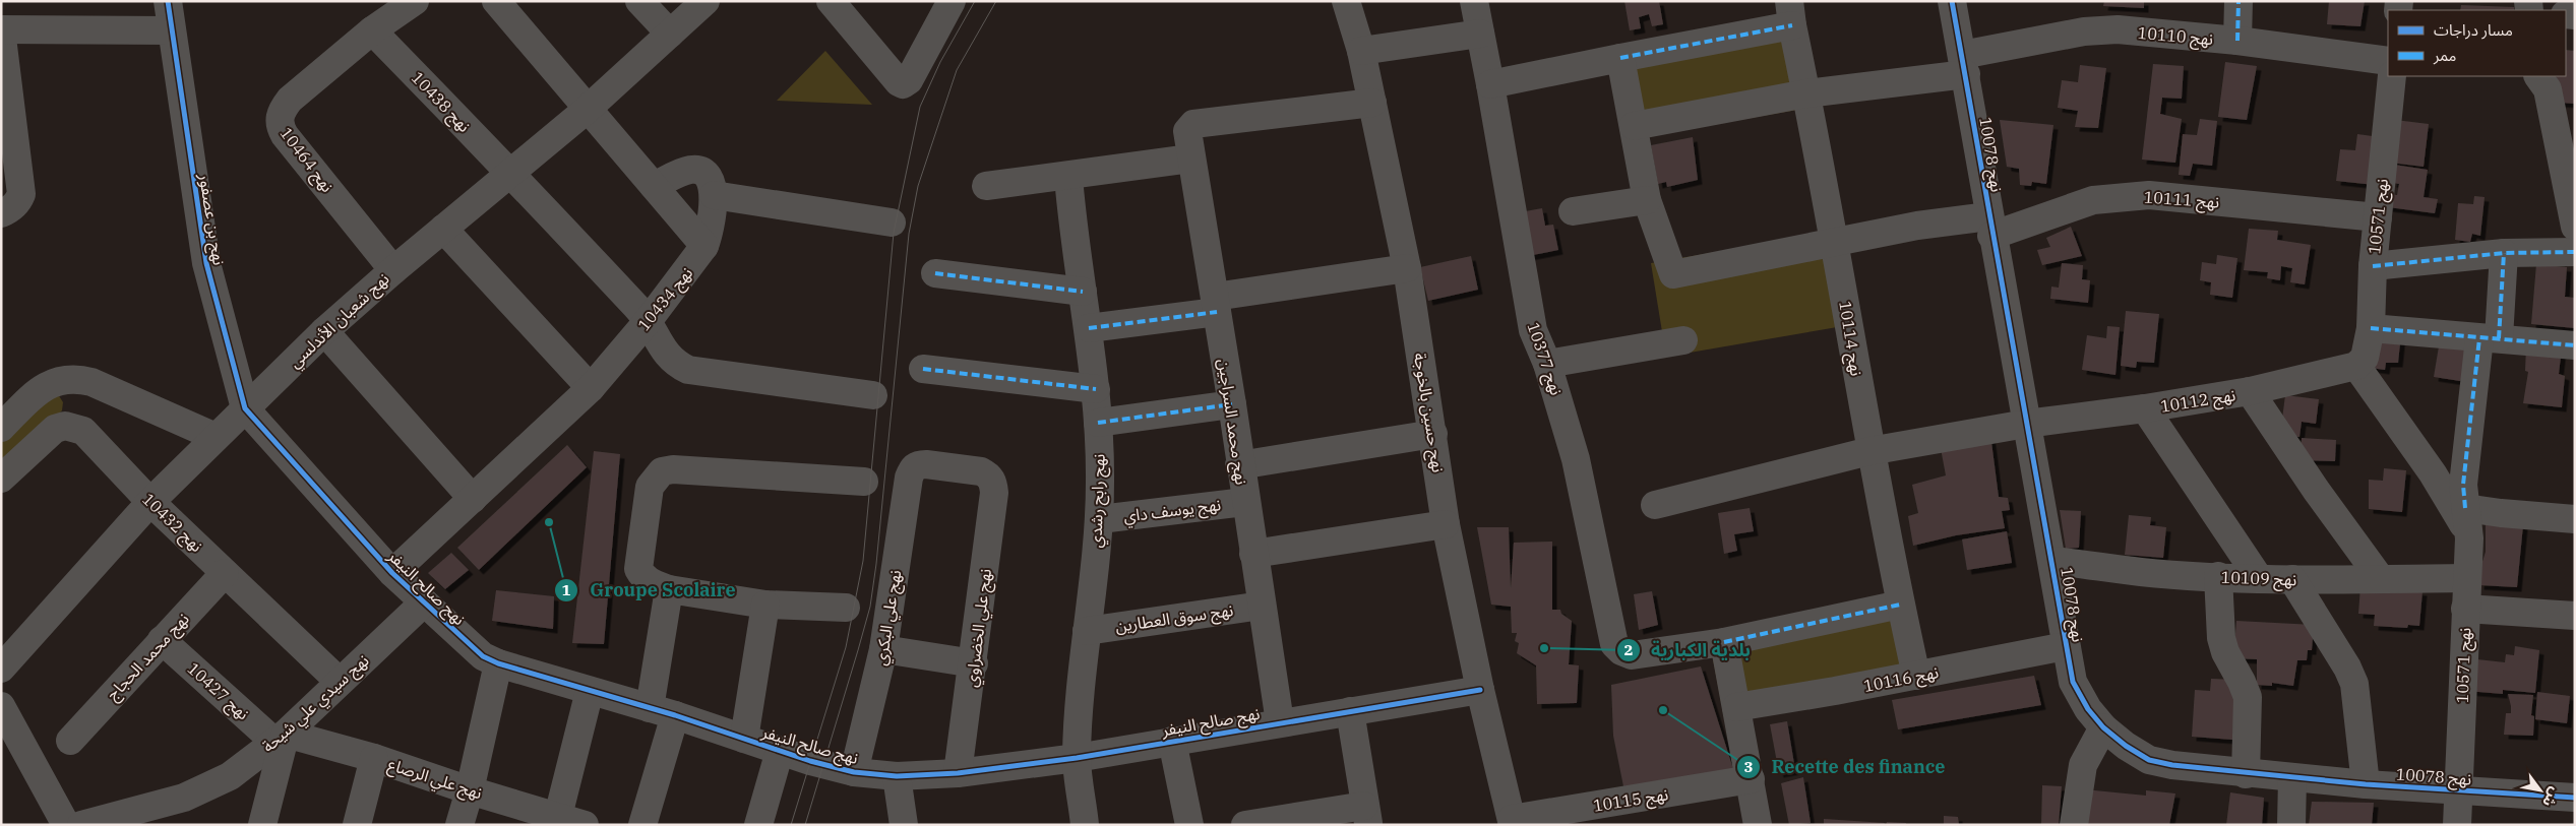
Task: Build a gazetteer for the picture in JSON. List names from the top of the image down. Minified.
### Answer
{"streets":{"street":["نهج 10110","نهج 10438","نهج 10078","نهج 10464","نهج 10111","نهج 10571","نهج بن عصفور","نهج 10434","نهج شعبان الأندلسي","نهج 10114","نهج 10377","نهج 10112","نهج حسين بالخوجة","نهج محمد السراجين","نهج رابح رشدي","نهج يوسف داي","نهج 10432","نهج 10109","نهج صالح النيفر","نهج علي البكري","نهج سوق العطارين","نهج علي الخضراوي","نهج محمد الحجاج","نهج 10116","نهج 10427","نهج سيدي علي شيحة","نهج علي الرصاع","نهج 10115"]},"crossings":[["نهج 10110","نهج 10078"],["نهج 10110","نهج 10114"],["نهج 10438","نهج 10464"],["نهج 10438","نهج 10434"],["نهج 10438","نهج شعبان الأندلسي"],["نهج 10078","نهج 10111"],["نهج 10078","نهج 10571"],["نهج 10078","نهج 10112"],["نهج 10078","نهج 10109"],["نهج 10078","نهج 10116"],["نهج 10464","نهج شعبان الأندلسي"],["نهج 10111","نهج 10571"],["نهج 10111","نهج 10114"],["نهج 10571","نهج 10112"],["نهج 10571","نهج 10109"],["نهج بن عصفور","نهج شعبان الأندلسي"],["نهج بن عصفور","نهج صالح النيفر"],["نهج 10434","نهج صالح النيفر"],["نهج شعبان الأندلسي","نهج 10432"],["نهج شعبان الأندلسي","نهج صالح النيفر"],["نهج 10114","نهج 10112"],["نهج 10114","نهج 10116"],["نهج حسين بالخوجة","نهج محمد السراجين"],["نهج حسين بالخوجة","نهج صالح النيفر"],["نهج حسين بالخوجة","نهج 10115"],["نهج محمد السراجين","نهج يوسف داي"],["نهج محمد السراجين","نهج صالح النيفر"],["نهج محمد السراجين","نهج سوق العطارين"],["نهج رابح رشدي","نهج يوسف داي"],["نهج رابح رشدي","نهج صالح النيفر"],["نهج رابح رشدي","نهج سوق العطارين"],["نهج 10432","نهج محمد الحجاج"],["نهج 10432","نهج سيدي علي شيحة"],["نهج صالح النيفر","نهج علي البكري"],["نهج صالح النيفر","نهج علي الخضراوي"],["نهج صالح النيفر","نهج سيدي علي شيحة"],["نهج علي البكري","نهج علي الخضراوي"],["نهج محمد الحجاج","نهج 10427"],["نهج 10427","نهج سيدي علي شيحة"],["نهج 10427","نهج علي الرصاع"],["نهج سيدي علي شيحة","نهج علي الرصاع"]],"places":["Groupe Scolaire","بلدية الكبارية","Recette des finance"],"legend":["مسار دراجات","ممر"],"north":"bottom right"}
